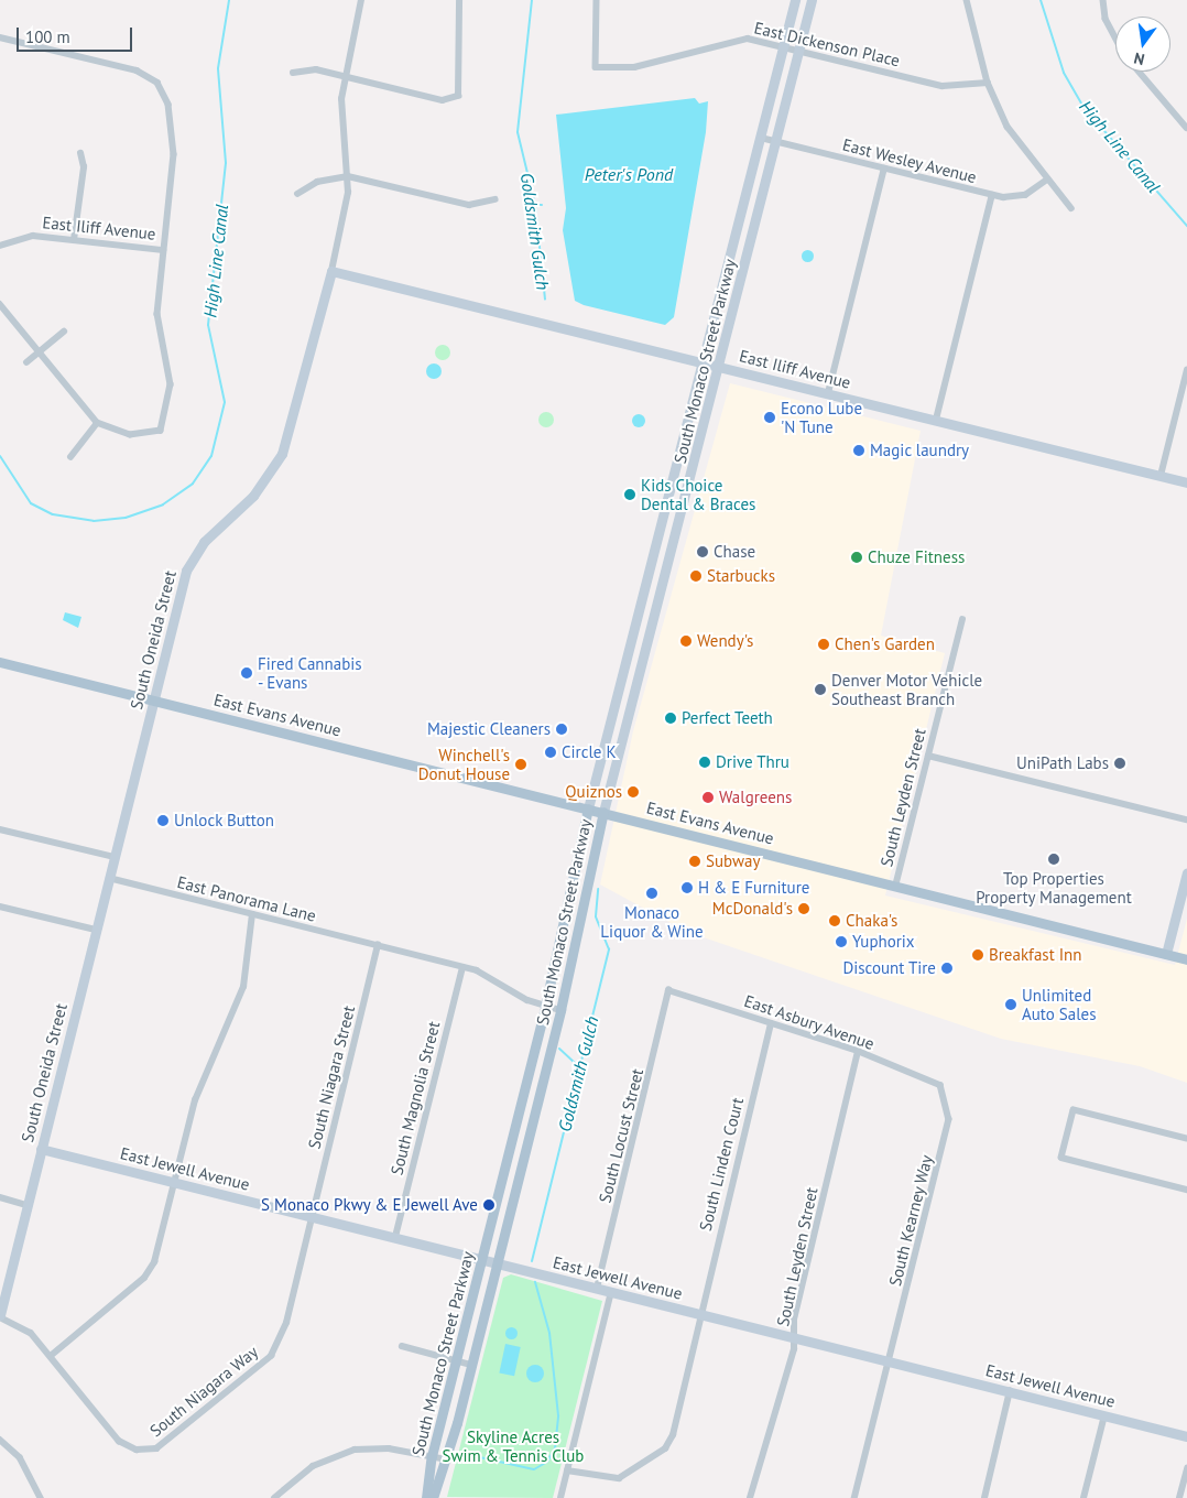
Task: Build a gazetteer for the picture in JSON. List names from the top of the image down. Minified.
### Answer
{"streets":{"main road":["South Monaco Street Parkway","East Evans Avenue"],"street":["East Dickenson Place","East Wesley Avenue","East Iliff Avenue","South Oneida Street","South Leyden Street","East Panorama Lane","East Asbury Avenue","South Niagara Street","South Magnolia Street","South Locust Street","South Linden Court","East Jewell Avenue","South Kearney Way","South Niagara Way"]},"crossings":[["East Dickenson Place","South Monaco Street Parkway"],["East Wesley Avenue","South Monaco Street Parkway"],["East Iliff Avenue","South Monaco Street Parkway"],["East Iliff Avenue","South Oneida Street"],["South Monaco Street Parkway","East Evans Avenue"],["South Monaco Street Parkway","East Jewell Avenue"],["South Oneida Street","East Evans Avenue"],["South Oneida Street","East Panorama Lane"],["South Oneida Street","East Jewell Avenue"],["South Oneida Street","South Niagara Way"],["East Evans Avenue","South Leyden Street"],["South Leyden Street","East Asbury Avenue"],["South Leyden Street","East Jewell Avenue"],["East Panorama Lane","South Niagara Street"],["East Asbury Avenue","South Locust Street"],["East Asbury Avenue","South Linden Court"],["East Asbury Avenue","South Kearney Way"],["South Niagara Street","East Jewell Avenue"],["South Niagara Street","South Niagara Way"],["South Magnolia Street","East Jewell Avenue"],["South Locust Street","East Jewell Avenue"],["South Linden Court","East Jewell Avenue"],["East Jewell Avenue","South Kearney Way"],["East Jewell Avenue","South Niagara Way"]],"water":["High Line Canal","Peter's Pond","Goldsmith Gulch"],"parks":["Skyline Acres Swim & Tennis Club"],"places":["Econo Lube 'N Tune","Magic laundry","Kids Choice Dental & Braces","Chase","Chuze Fitness","Starbucks","Wendy's","Chen's Garden","Fired Cannabis - Evans","Denver Motor Vehicle Southeast Branch","Perfect Teeth","Majestic Cleaners","Circle K","Drive Thru","UniPath Labs","Winchell's Donut House","Quiznos","Walgreens","Unlock Button","Top Properties Property Management","Subway","H & E Furniture","Monaco Liquor & Wine","McDonald's","Chaka's","Yuphorix","Breakfast Inn","Discount Tire","Unlimited Auto Sales","S Monaco Pkwy & E Jewell Ave"],"scale_bar":"100 m","north":"bottom"}
